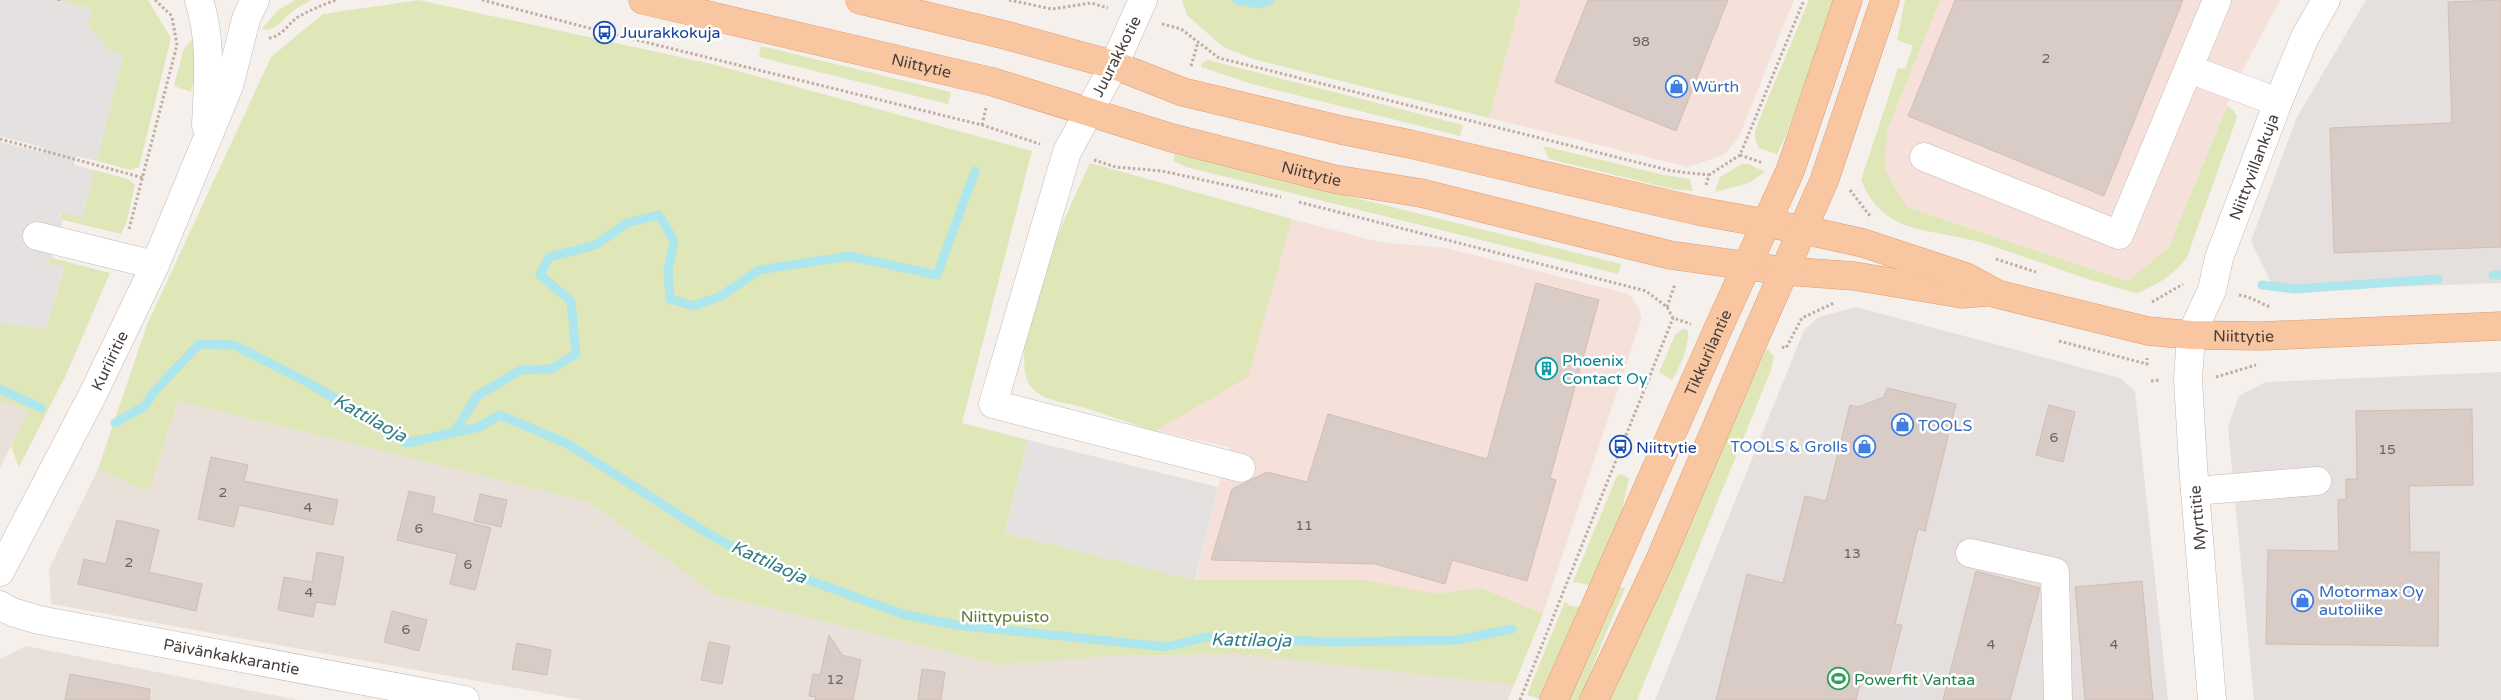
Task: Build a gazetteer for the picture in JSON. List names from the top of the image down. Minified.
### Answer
{"streets":{"main road":["Niittytie","Tikkurilantie"],"street":["Juurakkotie","Niittyvillankuja","Kuriiritie","Myrttitie","Päivänkakkarantie"]},"crossings":[["Juurakkotie","Niittytie"],["Niittytie","Niittyvillankuja"],["Niittytie","Tikkurilantie"],["Niittytie","Myrttitie"],["Niittyvillankuja","Myrttitie"]],"water":["Kattilaoja"],"parks":["Niittypuisto"],"places":{"bus stop":["Juurakkokuja","Niittytie"],"shop":["Würth","TOOLS","TOOLS & Grolls","Motormax Oy autoliike"],"building":["Phoenix Contact Oy"],"sports":["Powerfit Vantaa"]},"house_numbers":["98","2","6","15","2","4","11","6","13","2","6","4","6","4","4","12"]}
